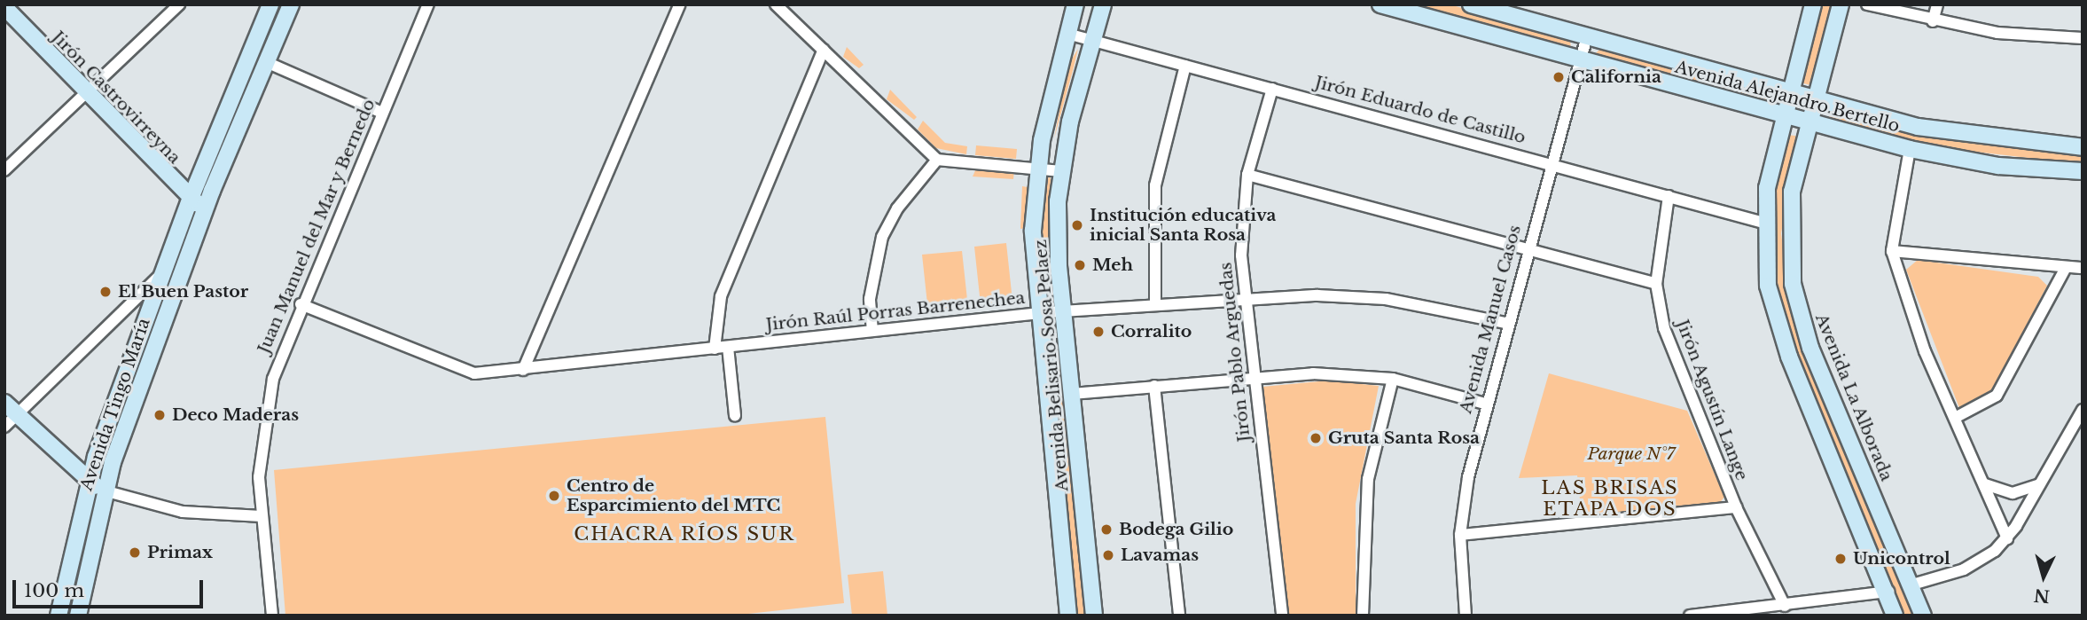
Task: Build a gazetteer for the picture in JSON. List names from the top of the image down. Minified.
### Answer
{"streets":{"main road":["Avenida Alejandro Bertello","Jirón Castrovirreyna","Avenida Belisario Sosa Pelaez","Avenida La Alborada","Avenida Tingo María"],"street":["Jirón Eduardo de Castillo","Juan Manuel del Mar y Bernedo","Jirón Raúl Porras Barrenechea","Avenida Manuel Casos","Jirón Pablo Arguedas","Jirón Agustín Lange"]},"crossings":[["Avenida Alejandro Bertello","Avenida Manuel Casos"],["Avenida Alejandro Bertello","Avenida La Alborada"],["Jirón Castrovirreyna","Avenida Tingo María"],["Jirón Eduardo de Castillo","Avenida Manuel Casos"],["Jirón Eduardo de Castillo","Jirón Pablo Arguedas"],["Jirón Eduardo de Castillo","Avenida Belisario Sosa Pelaez"],["Jirón Eduardo de Castillo","Jirón Agustín Lange"],["Juan Manuel del Mar y Bernedo","Jirón Raúl Porras Barrenechea"],["Jirón Raúl Porras Barrenechea","Avenida Manuel Casos"],["Jirón Raúl Porras Barrenechea","Jirón Pablo Arguedas"],["Jirón Raúl Porras Barrenechea","Avenida Belisario Sosa Pelaez"]],"districts":["LAS BRISAS ETAPA DOS","CHACRA RÍOS SUR"],"parks":["Parque N°7"],"places":["California","Institución educativa inicial Santa Rosa","Meh","El Buen Pastor","Corralito","Deco Maderas","Gruta Santa Rosa","Centro de Esparcimiento del MTC","Bodega Gilio","Primax","Lavamas","Unicontrol"],"scale_bar":"100 m","north":"bottom"}
